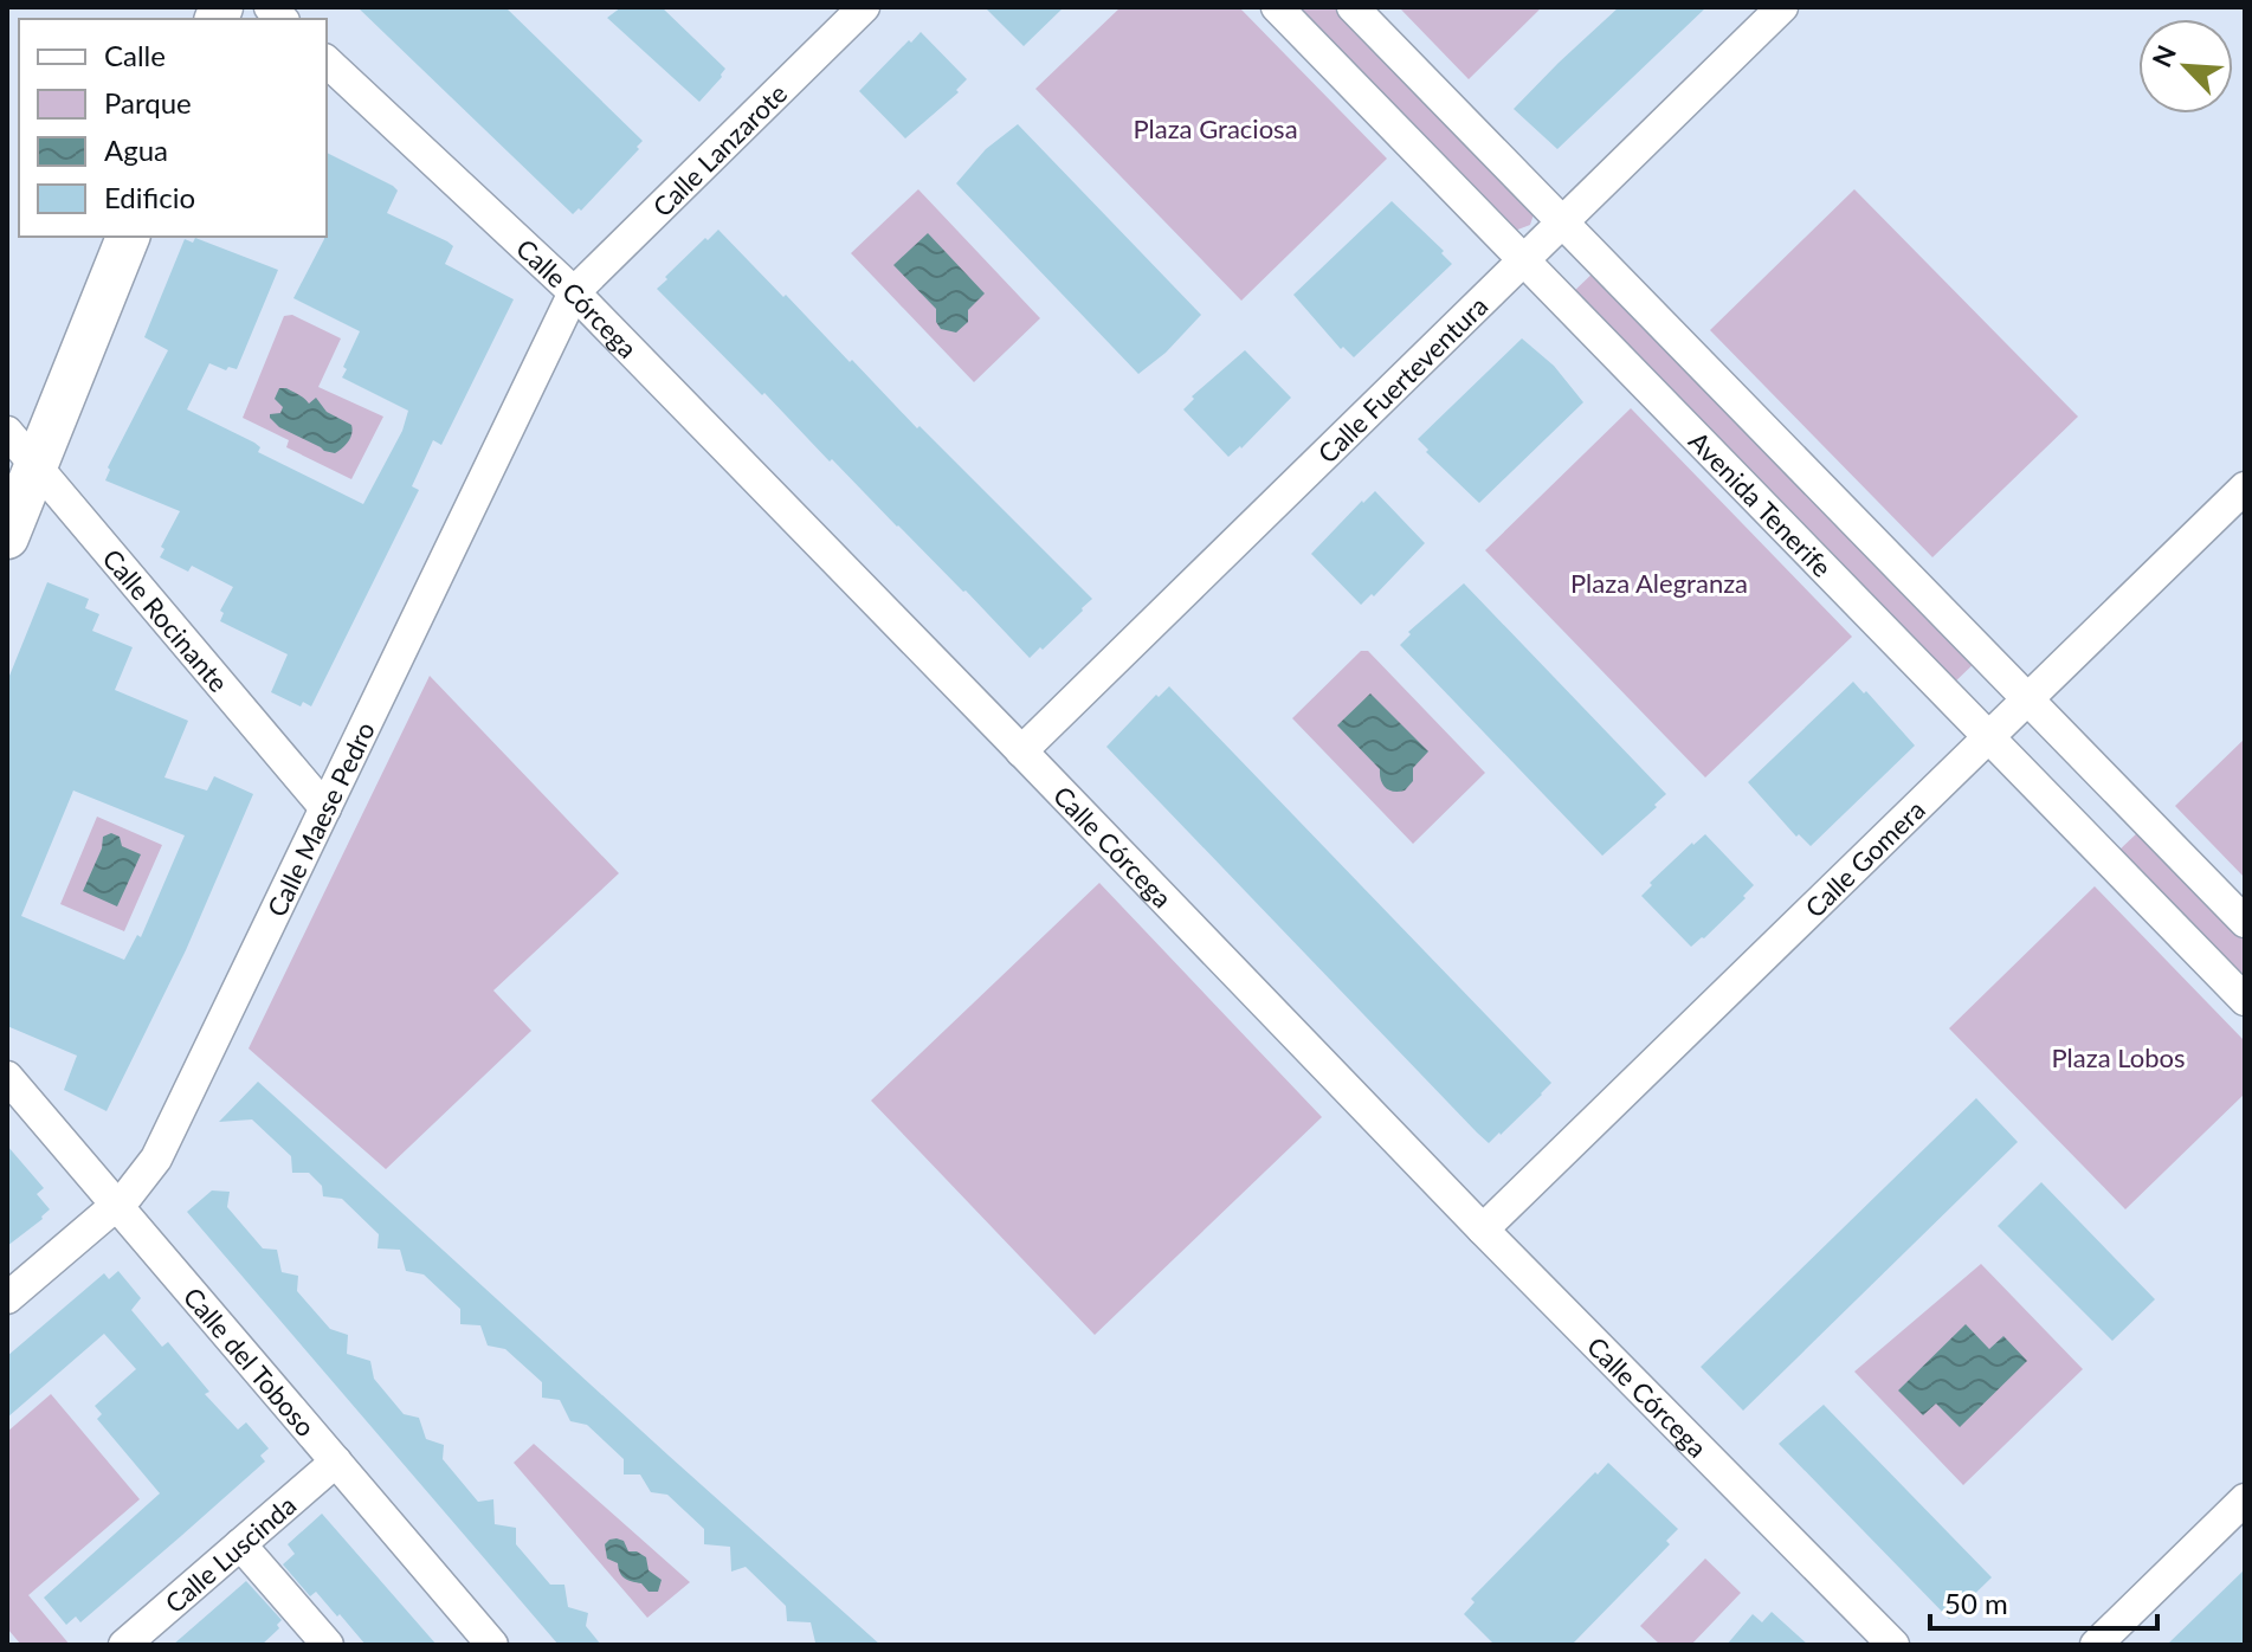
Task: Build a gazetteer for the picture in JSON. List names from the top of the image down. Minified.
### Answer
{"streets":{"street":["Calle Lanzarote","Calle Córcega","Calle Fuerteventura","Avenida Tenerife","Calle Rocinante","Calle Maese Pedro","Calle Gomera","Calle del Toboso","Calle Luscinda"]},"crossings":[["Calle Lanzarote","Calle Córcega"],["Calle Lanzarote","Calle Maese Pedro"],["Calle Córcega","Calle Fuerteventura"],["Calle Córcega","Calle Maese Pedro"],["Calle Córcega","Calle Gomera"],["Calle Fuerteventura","Avenida Tenerife"],["Avenida Tenerife","Calle Gomera"],["Calle Rocinante","Calle Maese Pedro"],["Calle Maese Pedro","Calle del Toboso"],["Calle del Toboso","Calle Luscinda"]],"parks":["Plaza Graciosa","Plaza Alegranza","Plaza Lobos"],"legend":["Calle","Parque","Agua","Edificio"],"scale_bar":"50 m","north":"top left"}
